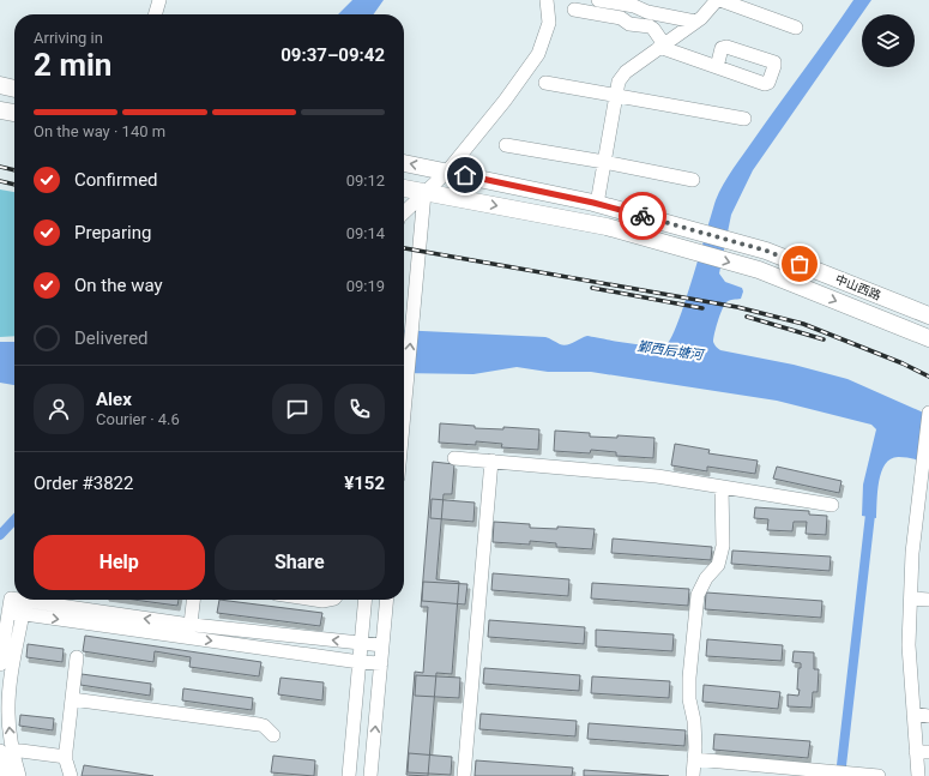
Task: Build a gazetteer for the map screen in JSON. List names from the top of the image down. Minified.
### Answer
{"streets":{"main road":["中山西路"]},"water":["鄞西后塘河"],"page":{"heading":["2 min","Arriving in","09:37–09:42"],"panel":["Alex","Courier · 4.6","Order #3822","¥152"],"bar":"On the way · 140 m","list":[["Confirmed","09:12"],["Preparing","09:14"],["On the way","09:19"],"Delivered"],"buttons":["Help","Share"]}}
